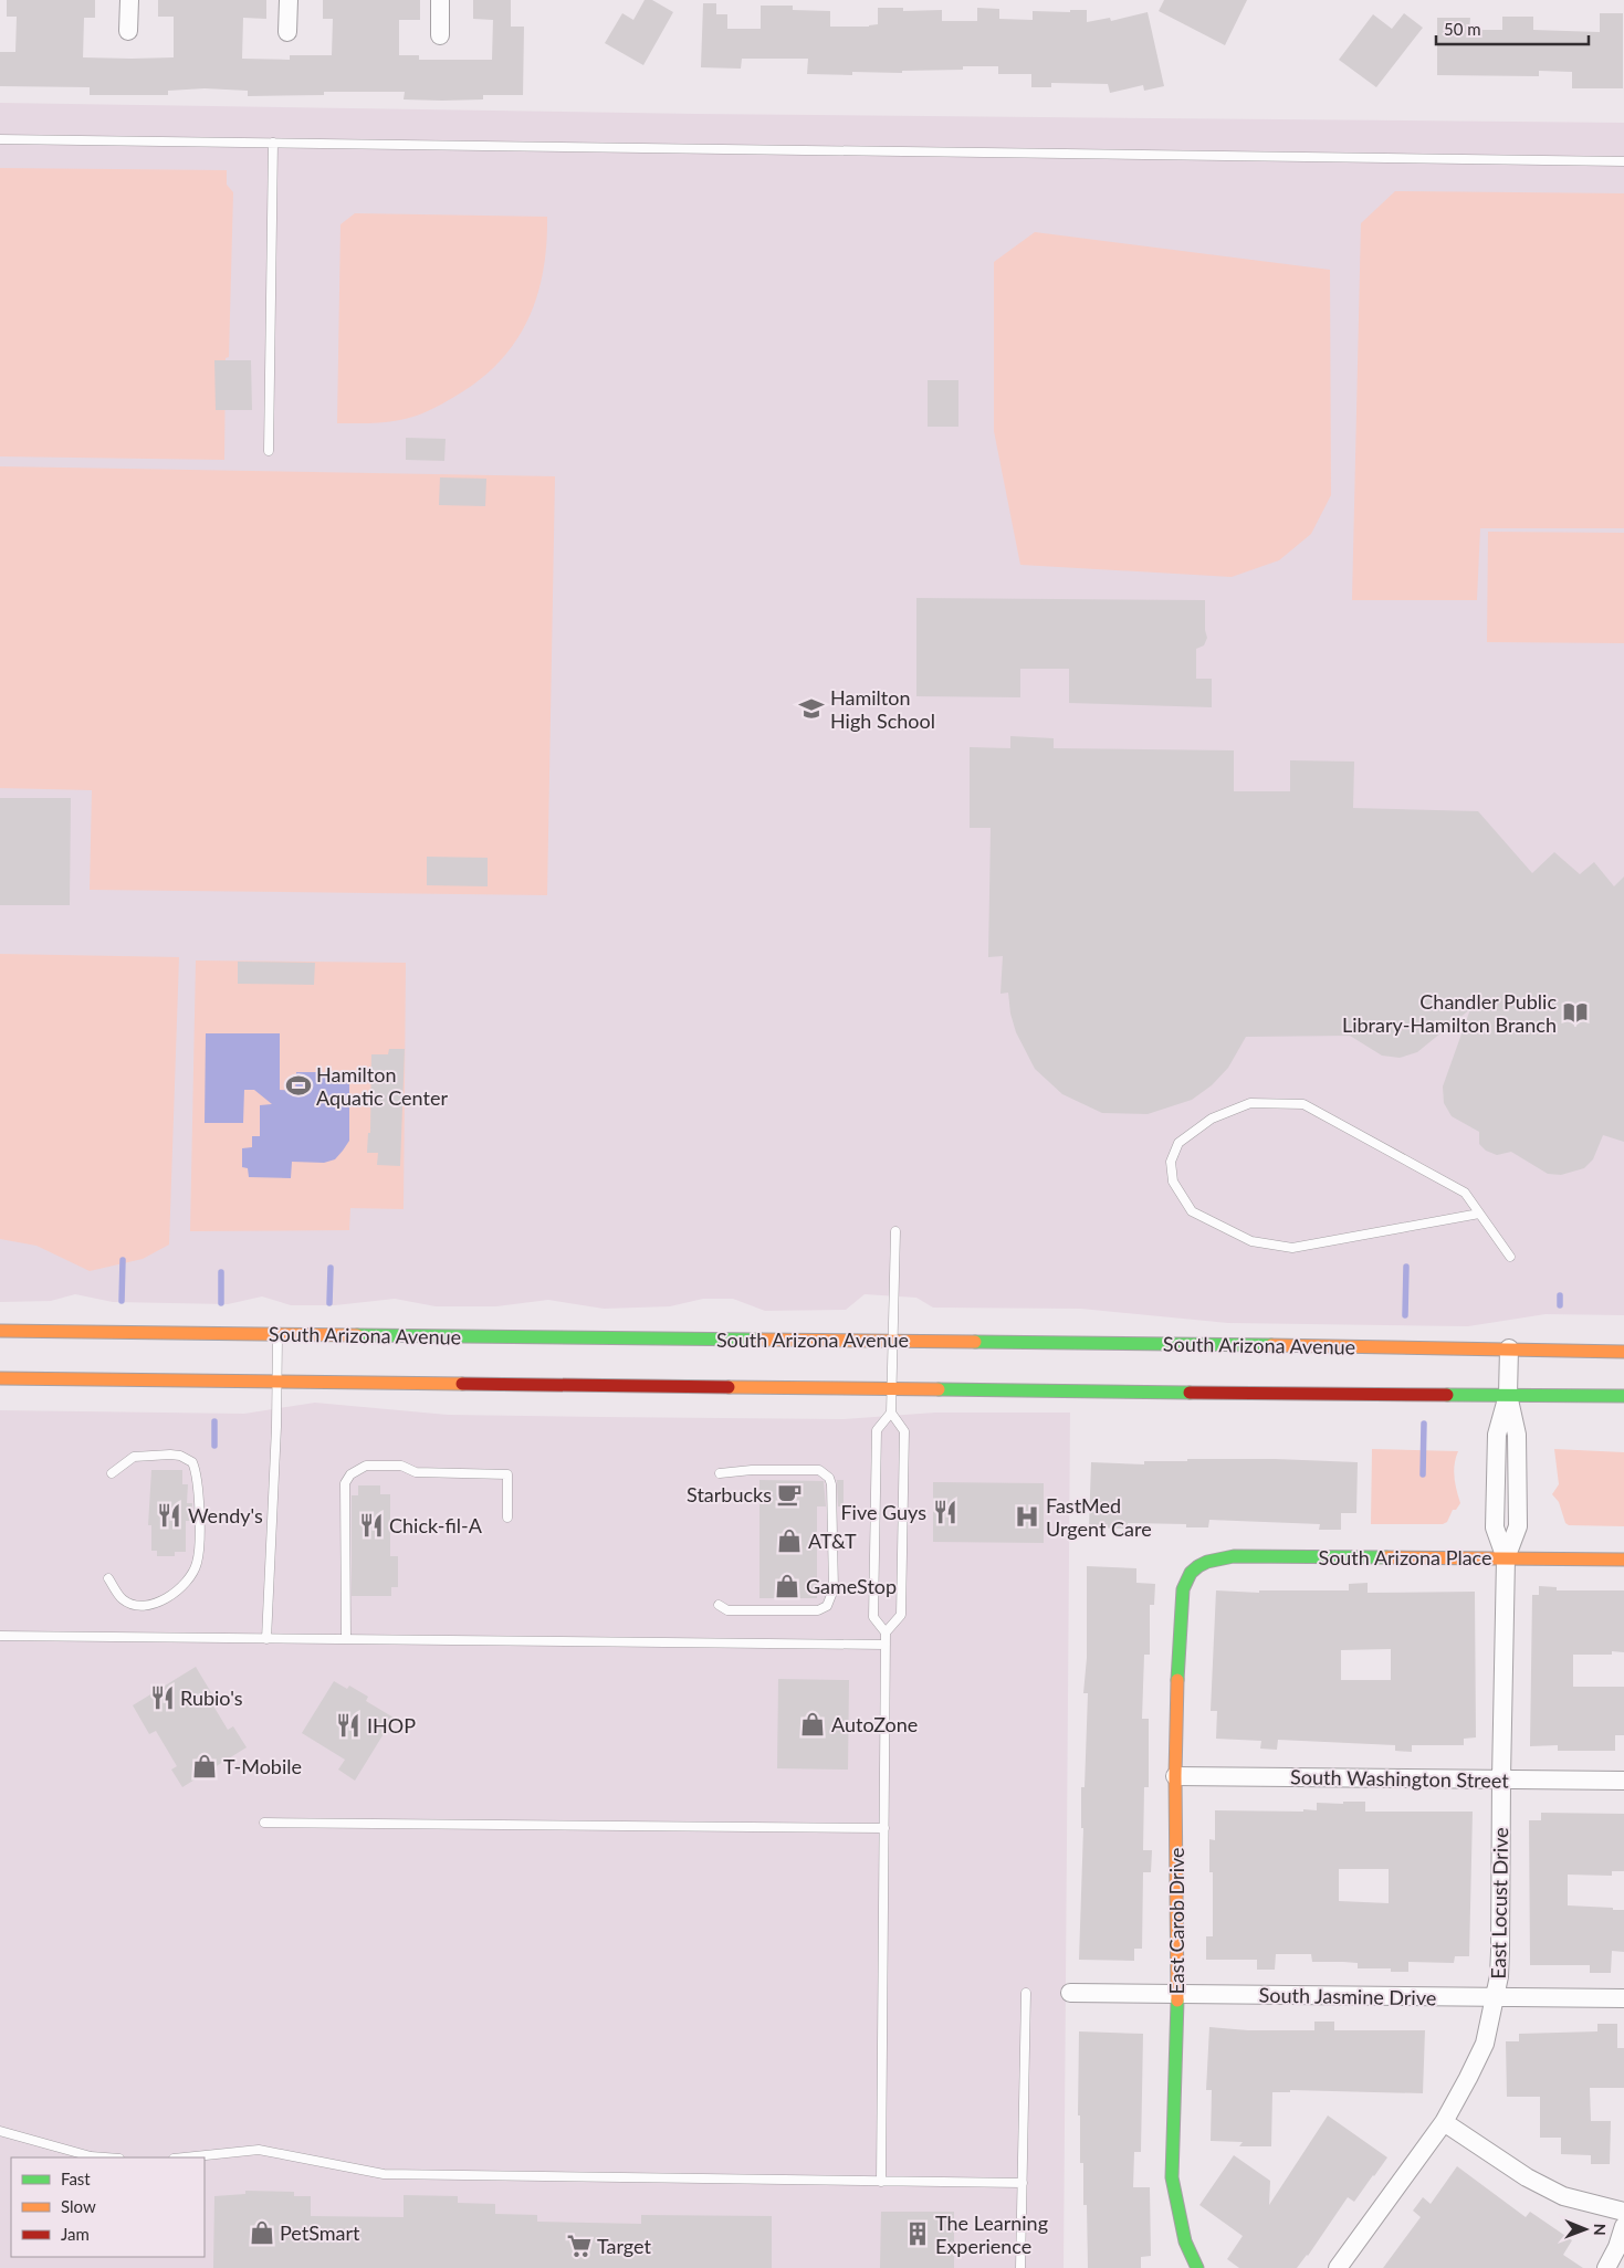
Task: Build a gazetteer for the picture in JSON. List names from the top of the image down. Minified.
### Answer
{"streets":{"main road":["South Arizona Avenue","South Arizona Place","East Carob Drive"],"street":["South Washington Street","East Locust Drive","South Jasmine Drive"]},"crossings":[["South Arizona Avenue","East Locust Drive"],["South Arizona Place","East Locust Drive"],["South Arizona Place","East Carob Drive"],["South Washington Street","East Locust Drive"],["South Washington Street","East Carob Drive"],["East Locust Drive","South Jasmine Drive"],["East Carob Drive","South Jasmine Drive"]],"places":{"school or university":["Hamilton High School"],"library":["Chandler Public Library-Hamilton Branch"],"sports":["Hamilton Aquatic Center"],"cafe":["Starbucks"],"restaurant":["Five Guys","Wendy's","Chick-fil-A","Rubio's","IHOP"],"hospital":["FastMed Urgent Care"],"shop":["AT&T","GameStop","AutoZone","T-Mobile","PetSmart"],"building":["The Learning Experience"],"supermarket":["Target"]},"legend":["Fast","Slow","Jam"],"scale_bar":"50 m","north":"right"}
